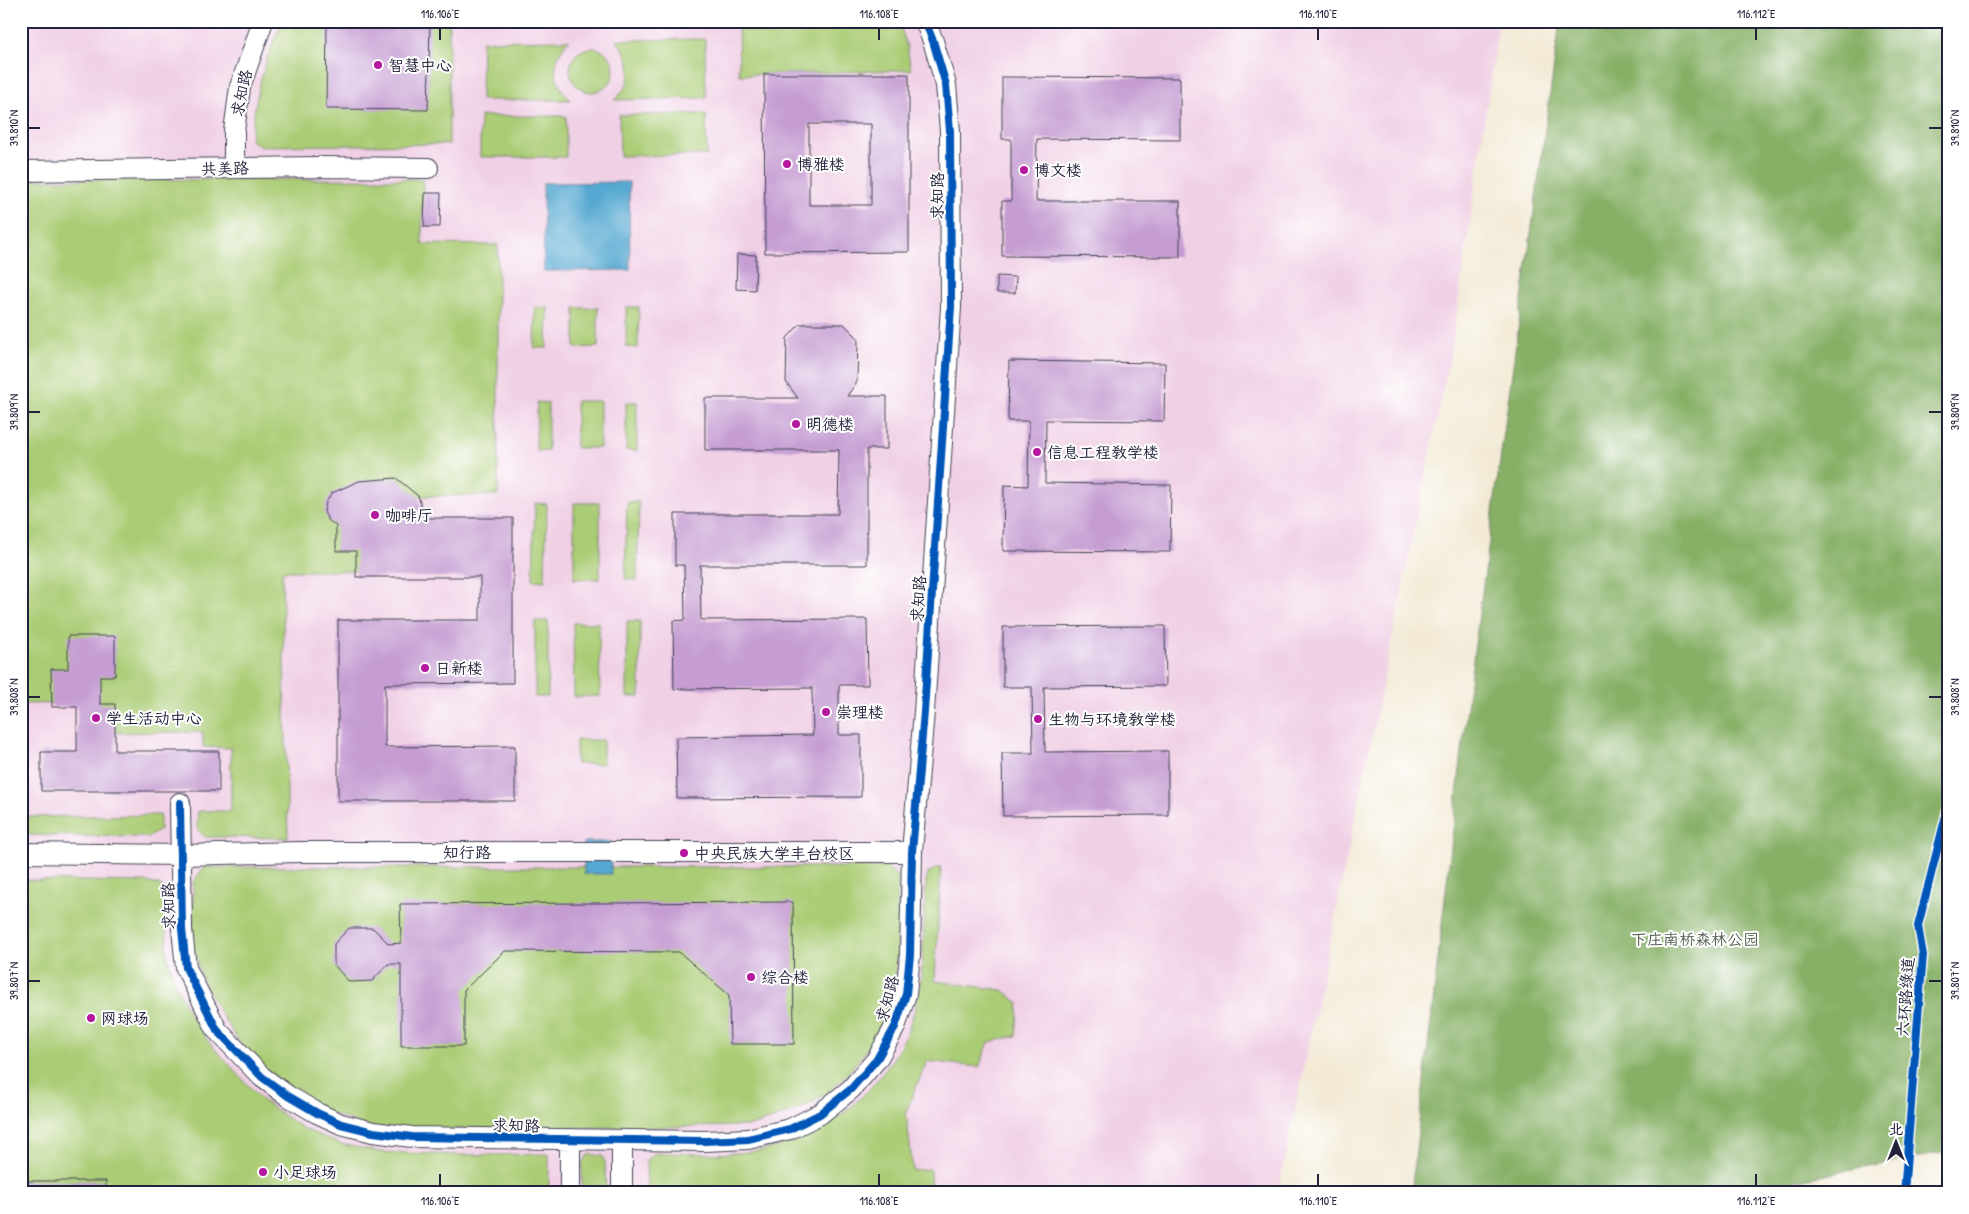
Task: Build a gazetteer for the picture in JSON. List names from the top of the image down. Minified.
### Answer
{"streets":{"street":["求知路","共美路","知行路"],"cycle path":["六环路绿道"]},"crossings":[["求知路","共美路"],["求知路","知行路"]],"parks":["下庄南桥森林公园"],"places":["智慧中心","博雅楼","博文楼","明德楼","信息工程教学楼","咖啡厅","日新楼","崇理楼","学生活动中心","生物与环境教学楼","中央民族大学丰台校区","综合楼","网球场","小足球场"],"north":"top","coordinates":["116.106°E","116.108°E","116.110°E","116.112°E","39.810°N","39.809°N","39.808°N","39.807°N"]}
